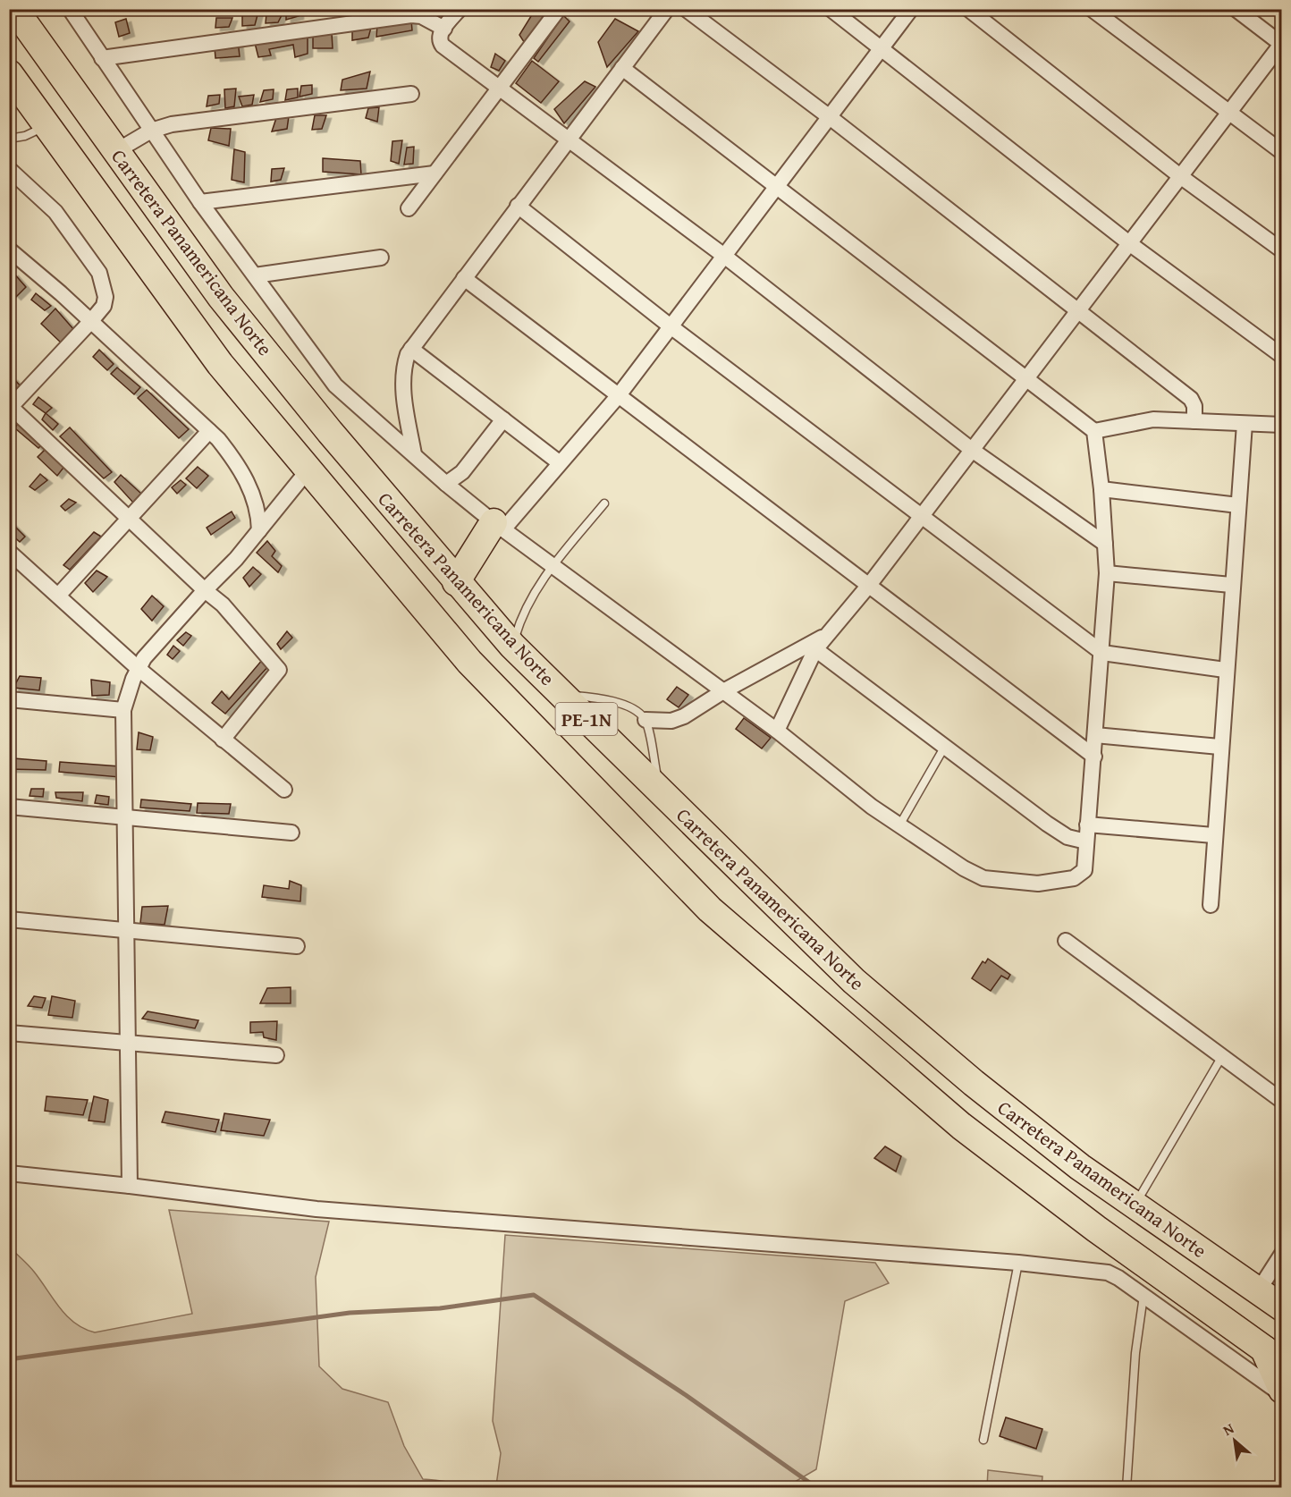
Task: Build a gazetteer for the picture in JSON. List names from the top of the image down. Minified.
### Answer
{"streets":{"highway":["Carretera Panamericana Norte","PE-1N"]},"north":"top left"}
